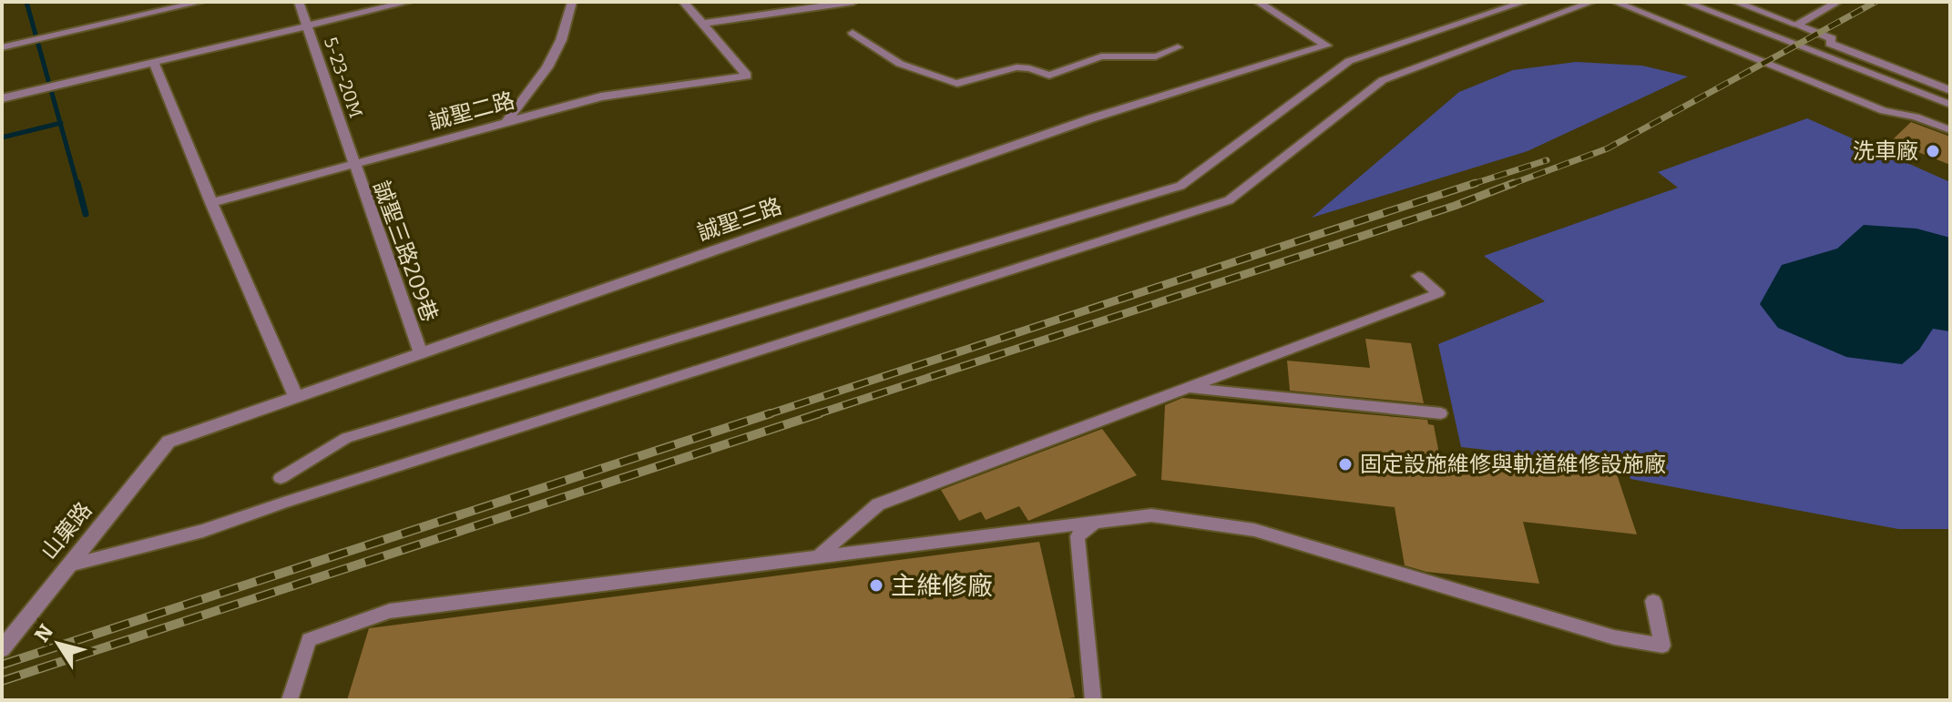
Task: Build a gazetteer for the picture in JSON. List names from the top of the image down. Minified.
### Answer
{"streets":{"street":["5-23-20M","誠聖二路","誠聖三路","誠聖三路209巷","山菓路"]},"crossings":[["5-23-20M","誠聖二路"],["5-23-20M","誠聖三路209巷"],["誠聖二路","誠聖三路209巷"],["誠聖三路","誠聖三路209巷"],["誠聖三路","山菓路"]],"places":["洗車廠","固定設施維修與軌道維修設施廠","主維修廠"],"north":"top left"}
